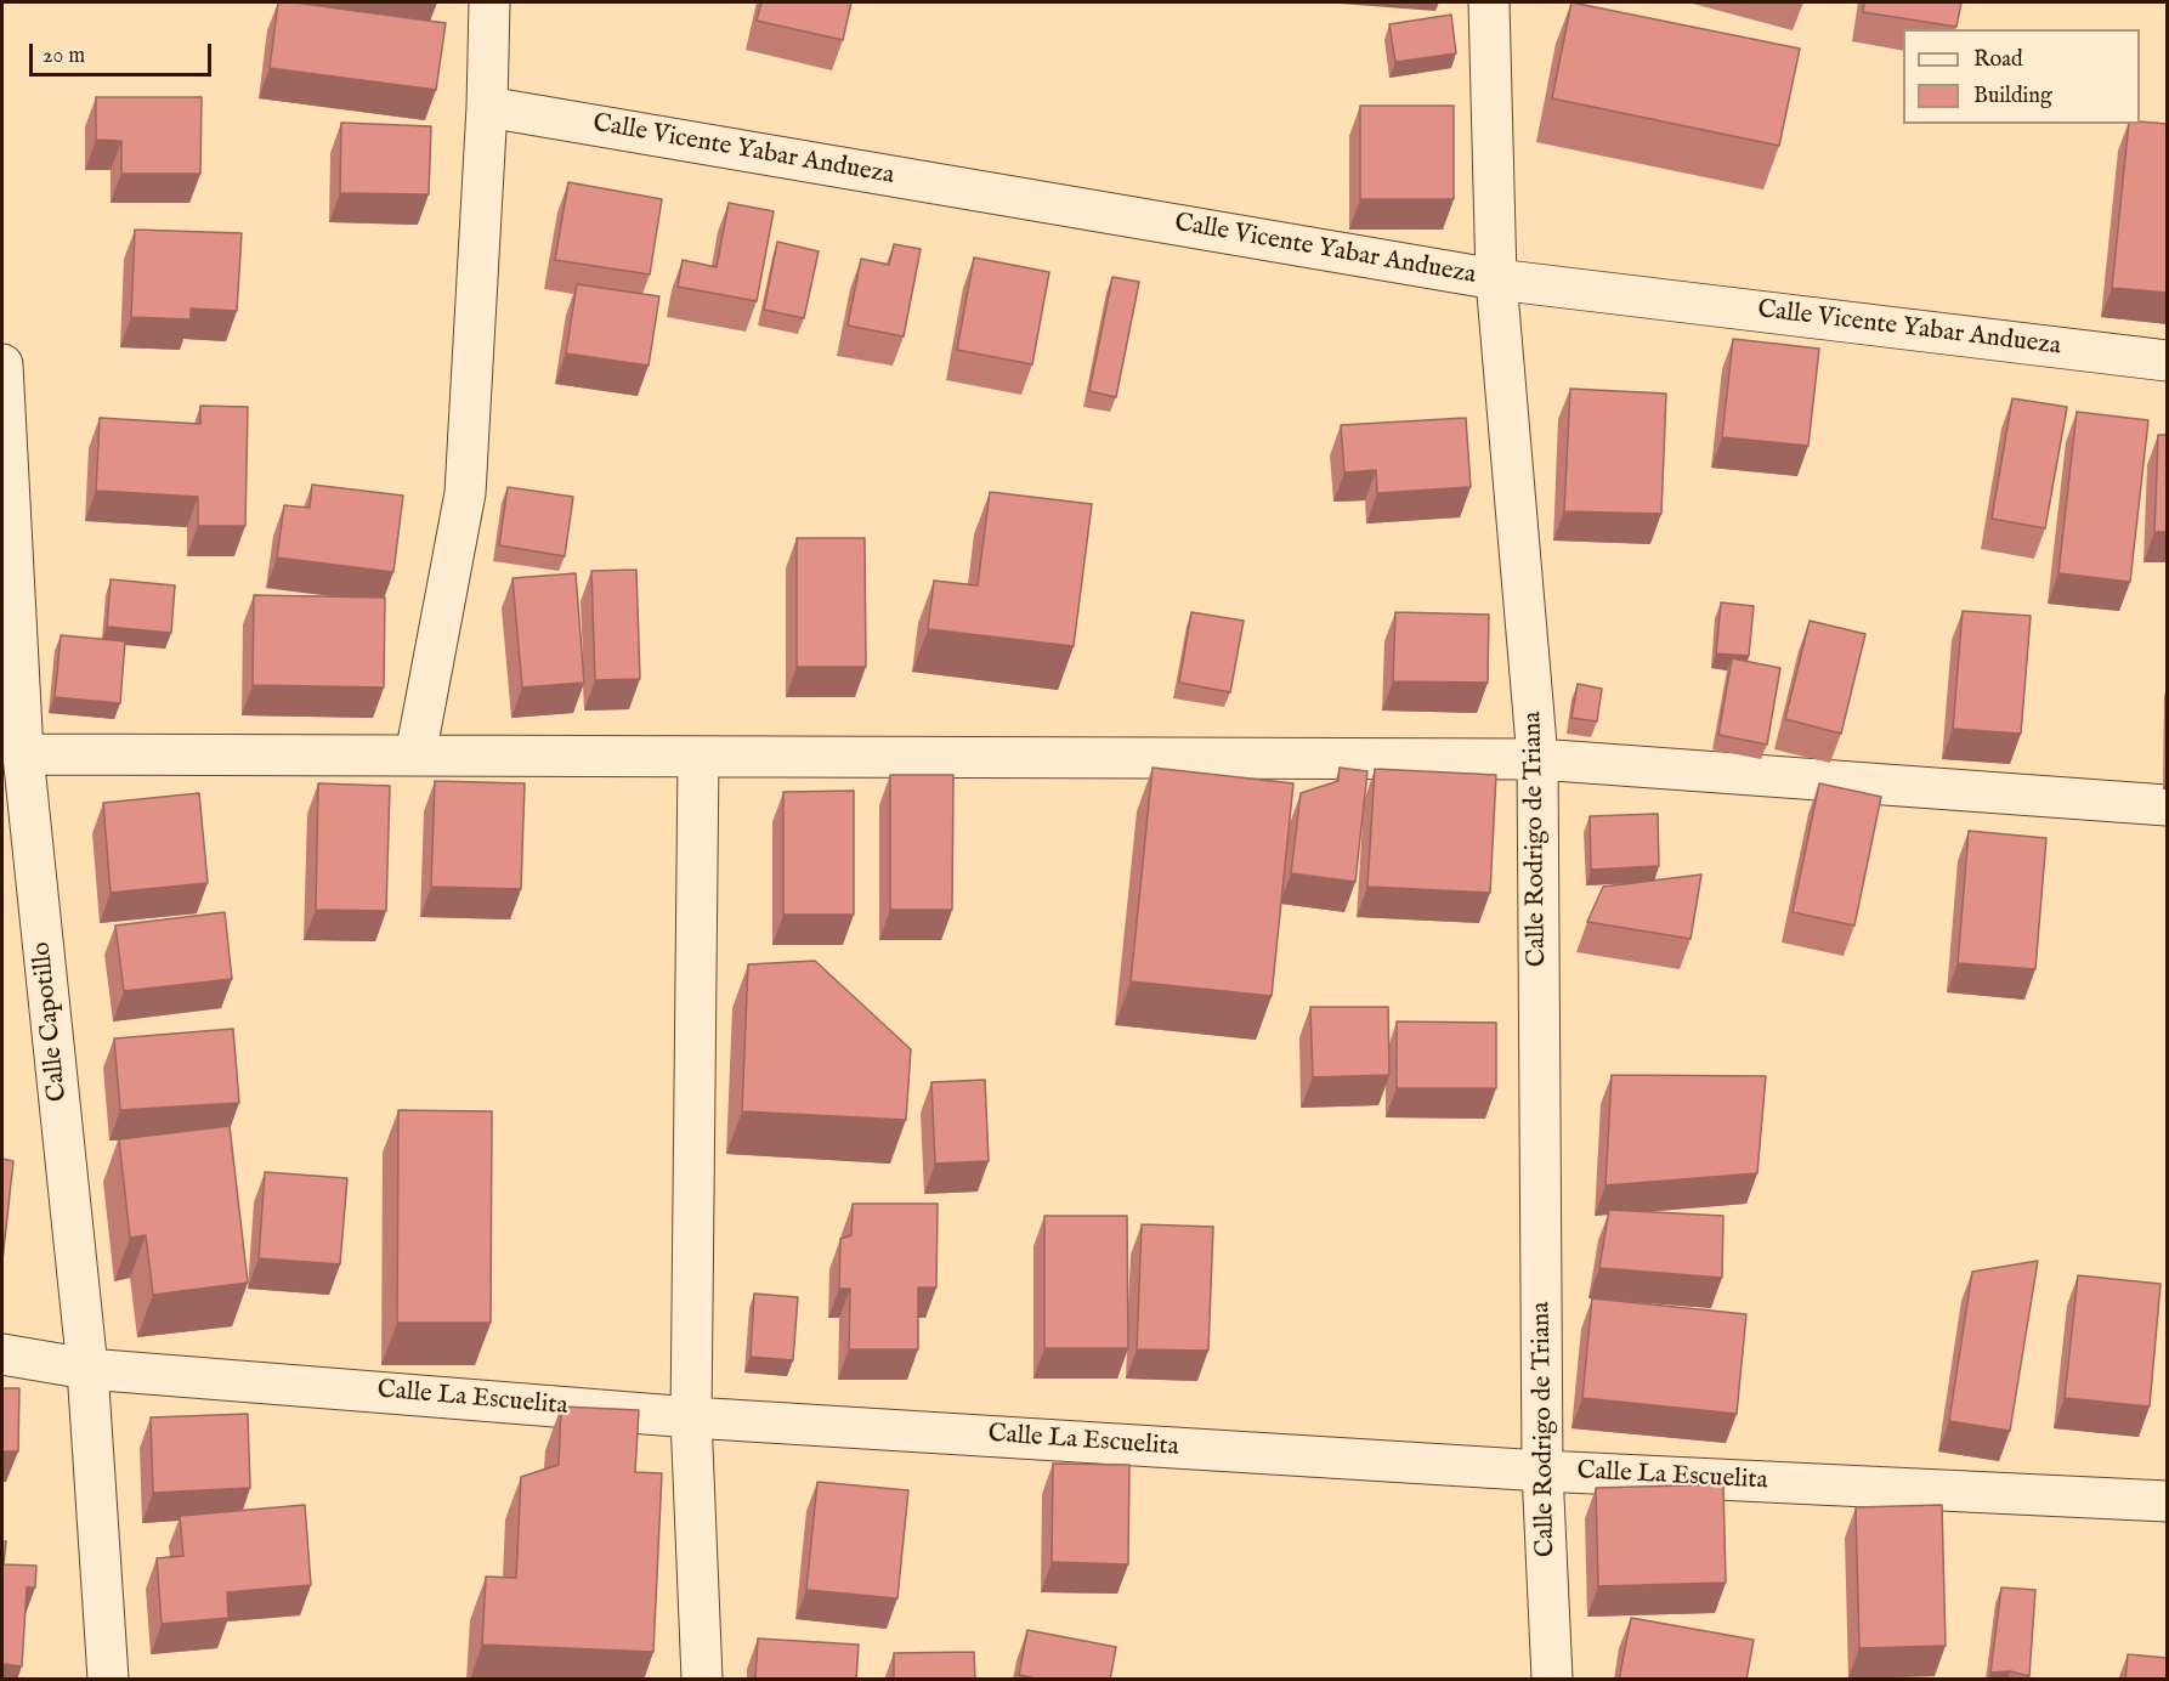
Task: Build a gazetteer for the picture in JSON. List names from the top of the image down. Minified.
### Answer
{"streets":{"street":["Calle Vicente Yabar Andueza","Calle Rodrigo de Triana","Calle Capotillo","Calle La Escuelita"]},"crossings":[["Calle Vicente Yabar Andueza","Calle Rodrigo de Triana"],["Calle Rodrigo de Triana","Calle La Escuelita"],["Calle Capotillo","Calle La Escuelita"]],"legend":["Road","Building"],"scale_bar":"20 m"}
